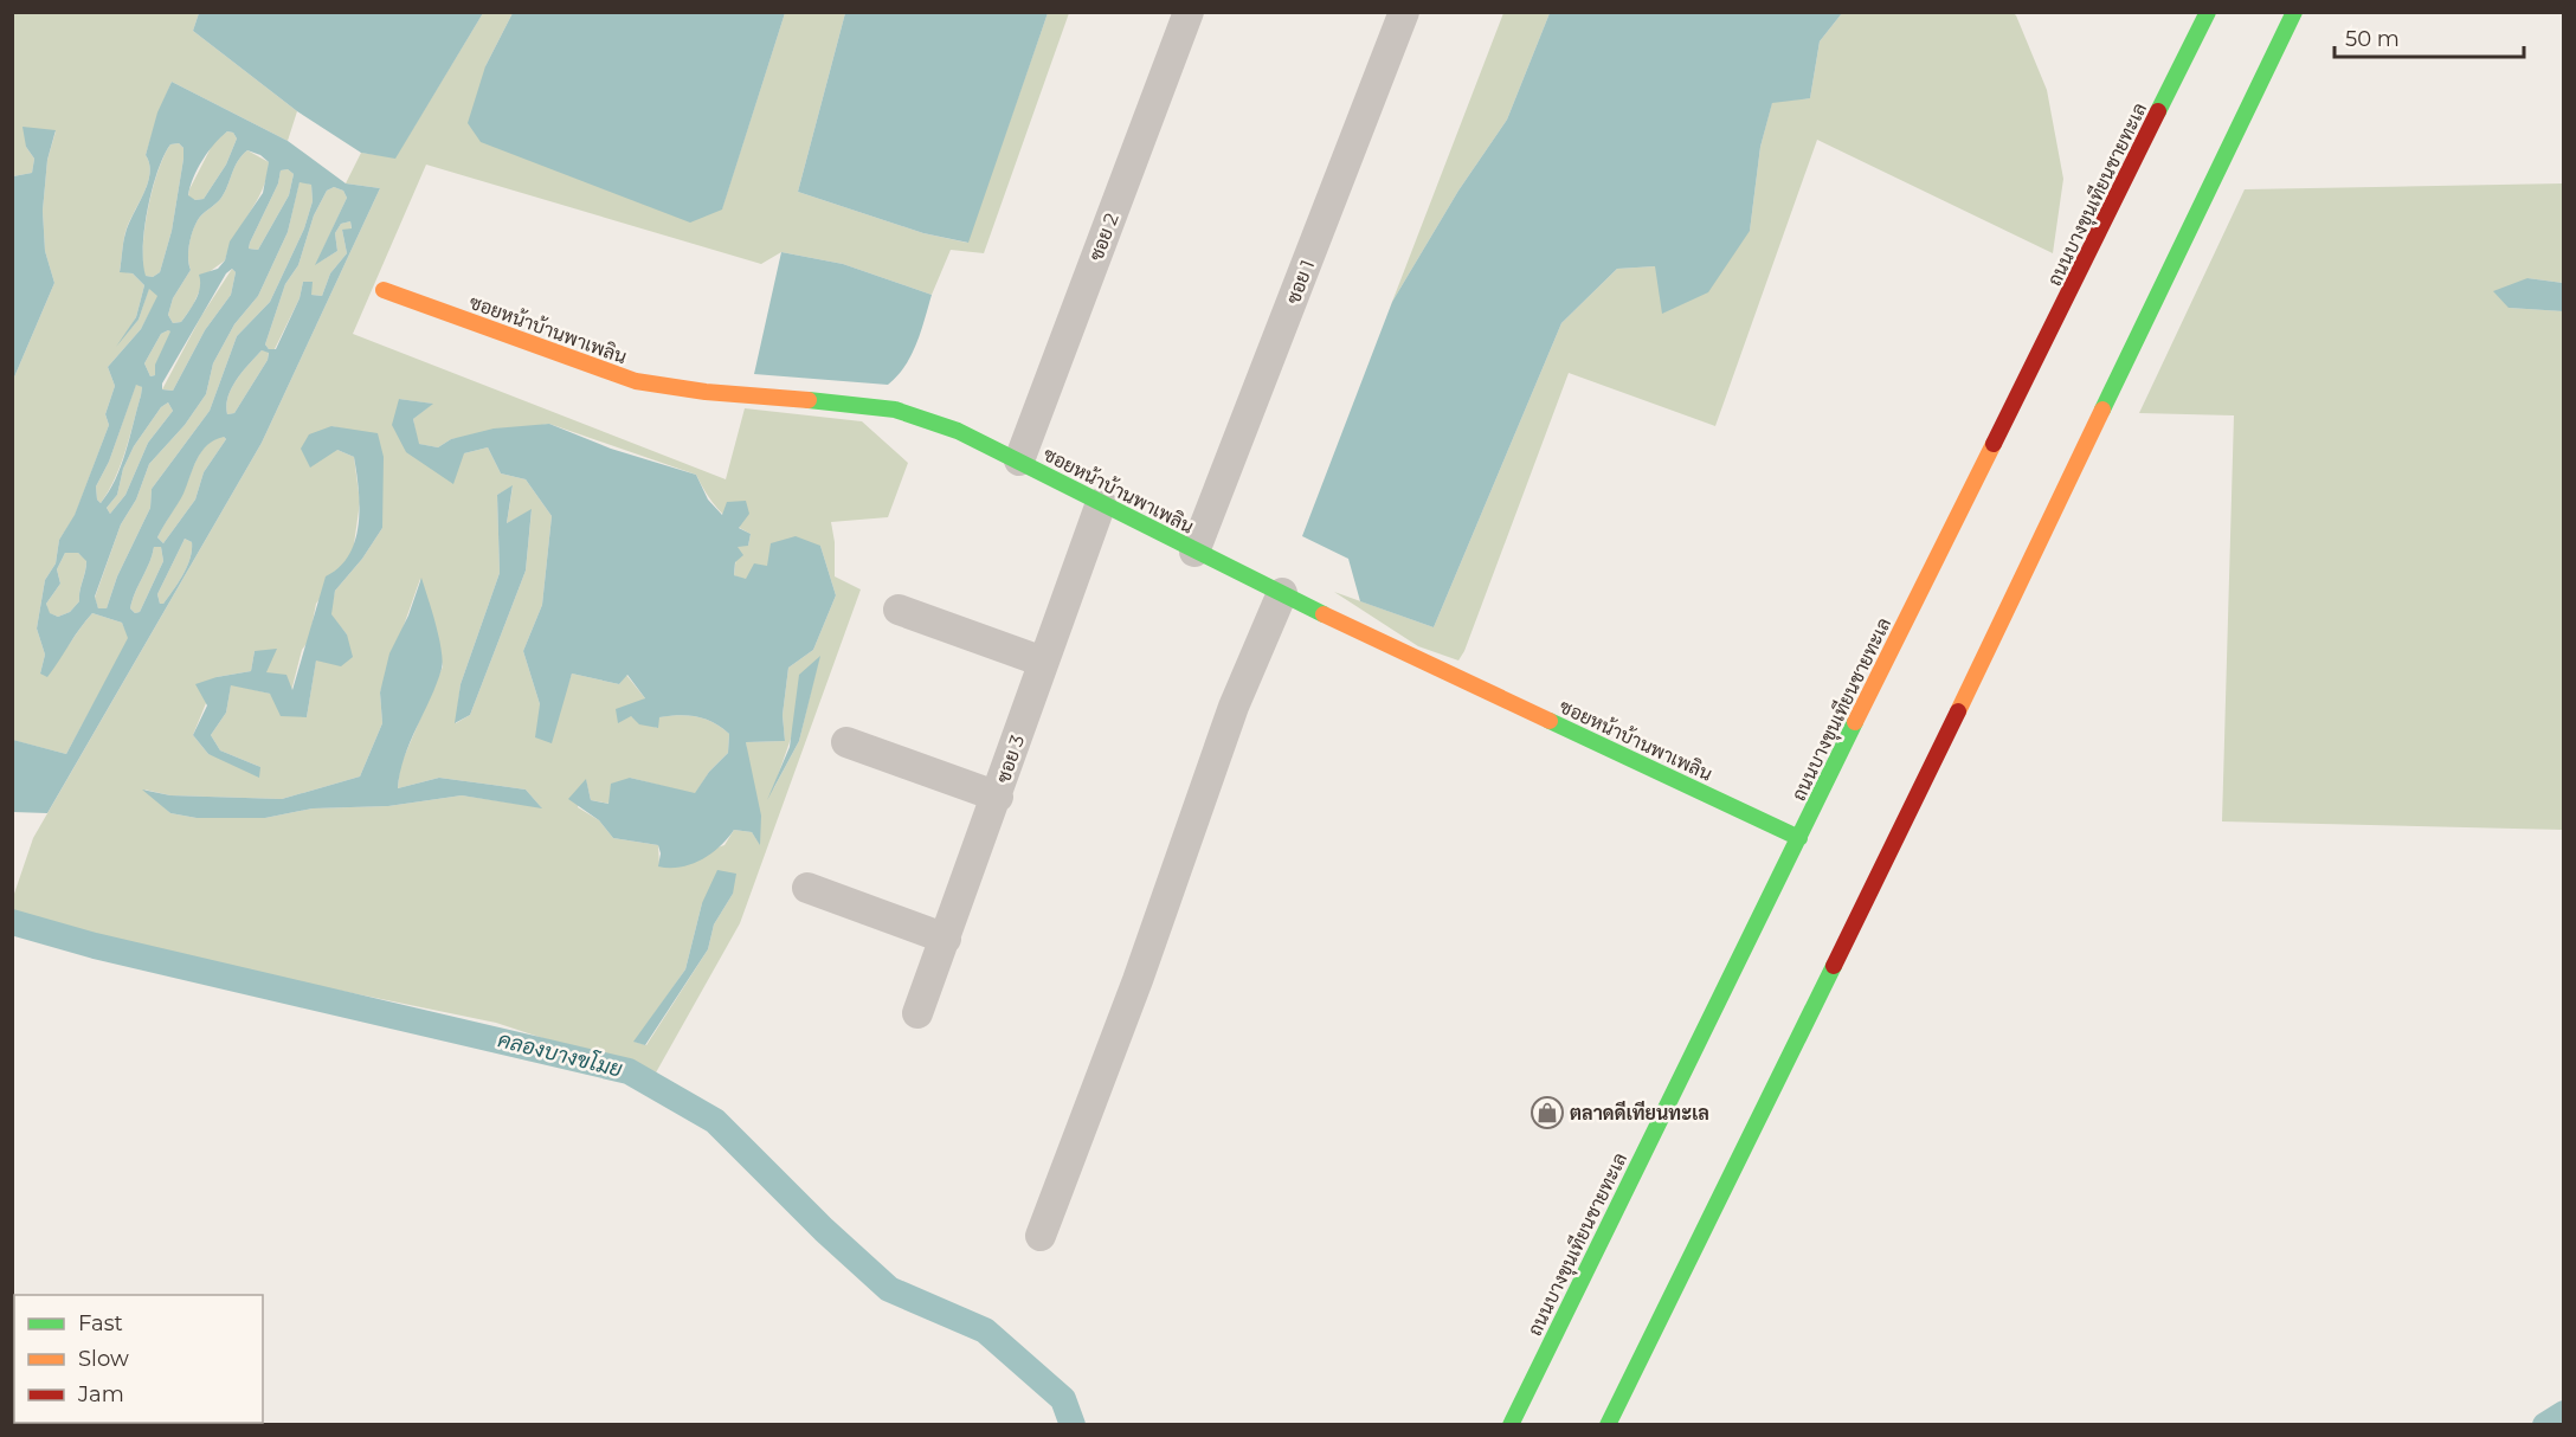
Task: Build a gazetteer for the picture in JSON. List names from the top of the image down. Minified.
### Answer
{"streets":{"main road":["ถนนบางขุนเทียนชายทะเล","ซอยหน้าบ้านพาเพลิน"],"street":["ซอย 2","ซอย 1","ซอย 3"]},"crossings":[["ถนนบางขุนเทียนชายทะเล","ซอยหน้าบ้านพาเพลิน"],["ซอย 2","ซอยหน้าบ้านพาเพลิน"],["ซอย 1","ซอยหน้าบ้านพาเพลิน"],["ซอยหน้าบ้านพาเพลิน","ซอย 3"]],"water":["คลองบางขโมย"],"places":{"shop":["ตลาดดีเทียนทะเล"]},"legend":["Fast","Slow","Jam"],"scale_bar":"50 m"}
